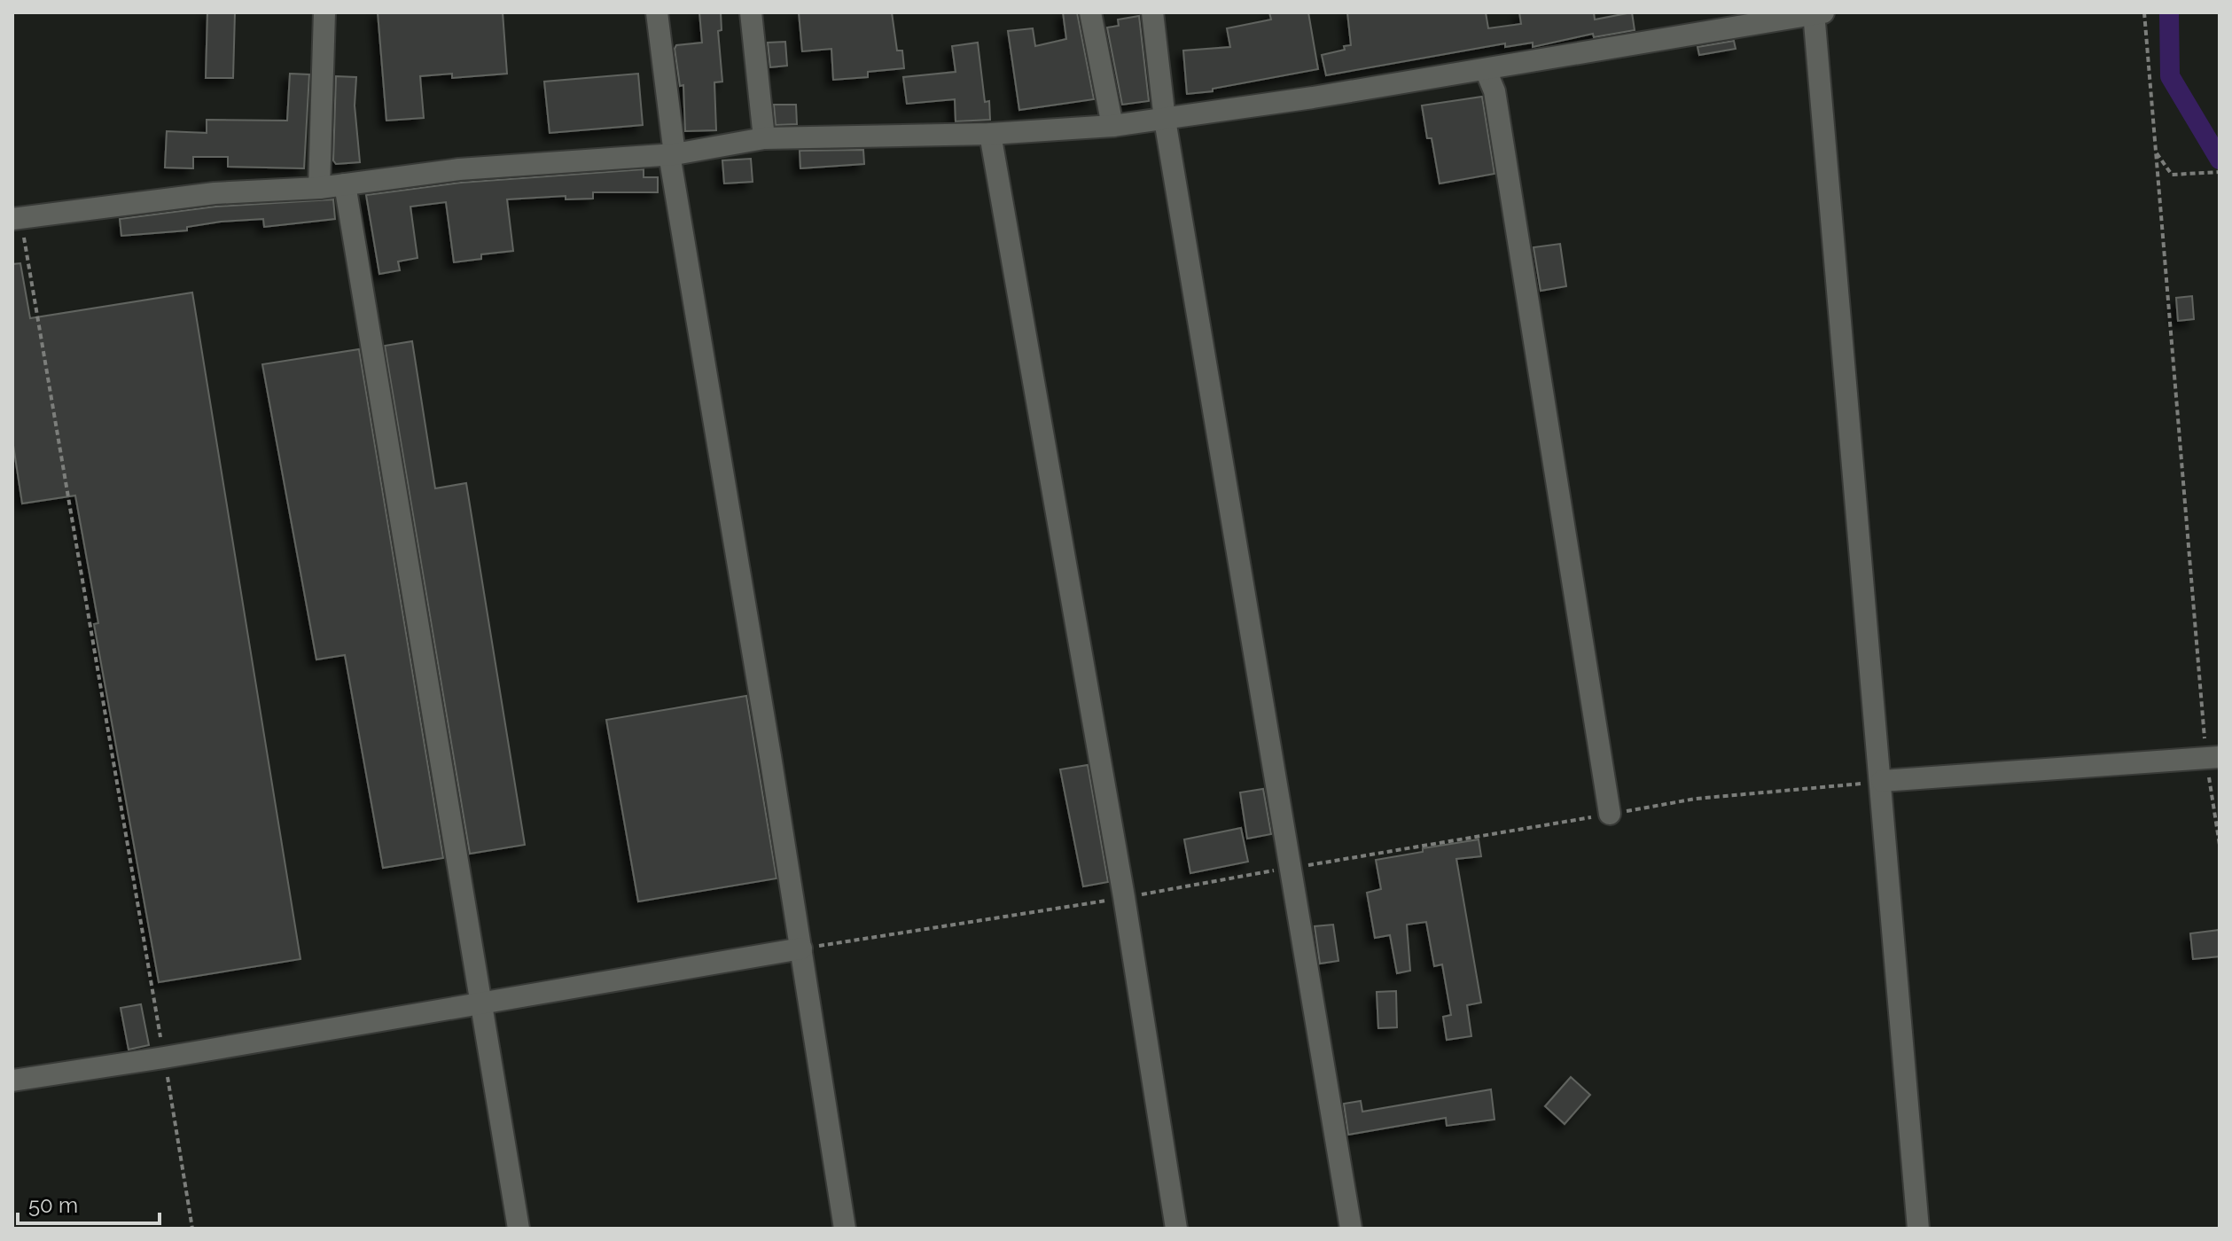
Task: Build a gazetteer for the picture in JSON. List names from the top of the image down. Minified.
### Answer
{"scale_bar":"50 m"}
